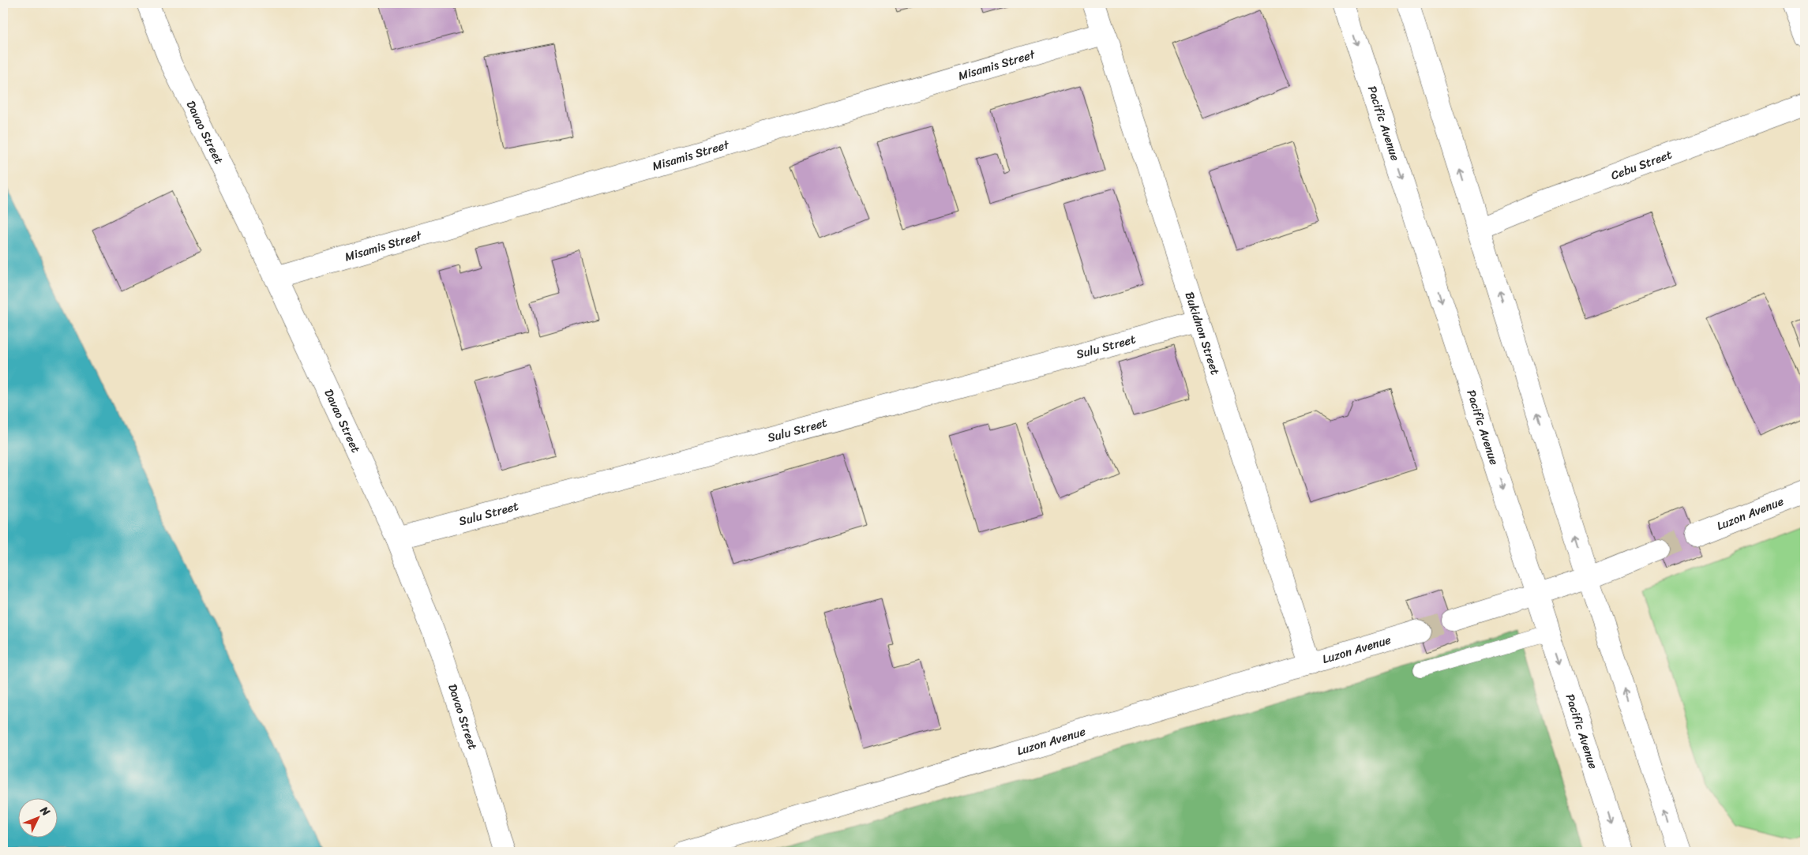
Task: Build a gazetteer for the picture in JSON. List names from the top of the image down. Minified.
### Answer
{"streets":{"street":["Misamis Street","Pacific Avenue","Davao Street","Cebu Street","Bukidnon Street","Sulu Street","Luzon Avenue"]},"crossings":[["Misamis Street","Davao Street"],["Misamis Street","Bukidnon Street"],["Davao Street","Sulu Street"],["Bukidnon Street","Sulu Street"],["Bukidnon Street","Luzon Avenue"]],"north":"top right"}
